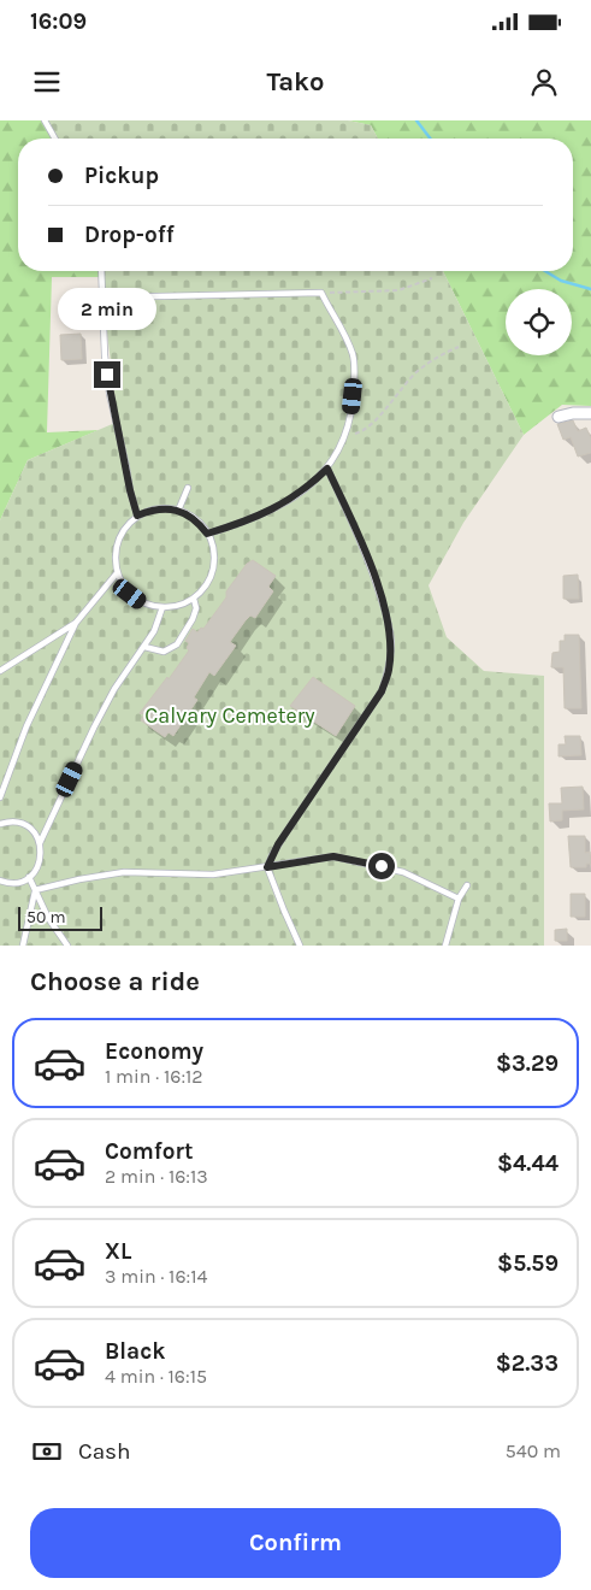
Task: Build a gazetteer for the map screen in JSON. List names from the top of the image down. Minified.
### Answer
{"parks":["Calvary Cemetery"],"scale_bar":"50 m","page":{"status":"16:09","header":"Tako","banner":["Pickup","Drop-off"],"bubble":"2 min","scale":"50 m","heading":"Choose a ride","list":[{"name":"Economy","note":"1 min · 16:12","value":"$3.29"},{"name":"Comfort","note":"2 min · 16:13","value":"$4.44"},{"name":"XL","note":"3 min · 16:14","value":"$5.59"},{"name":"Black","note":"4 min · 16:15","value":"$2.33"}],"pay":["Cash","540 m"],"buttons":"Confirm"}}
